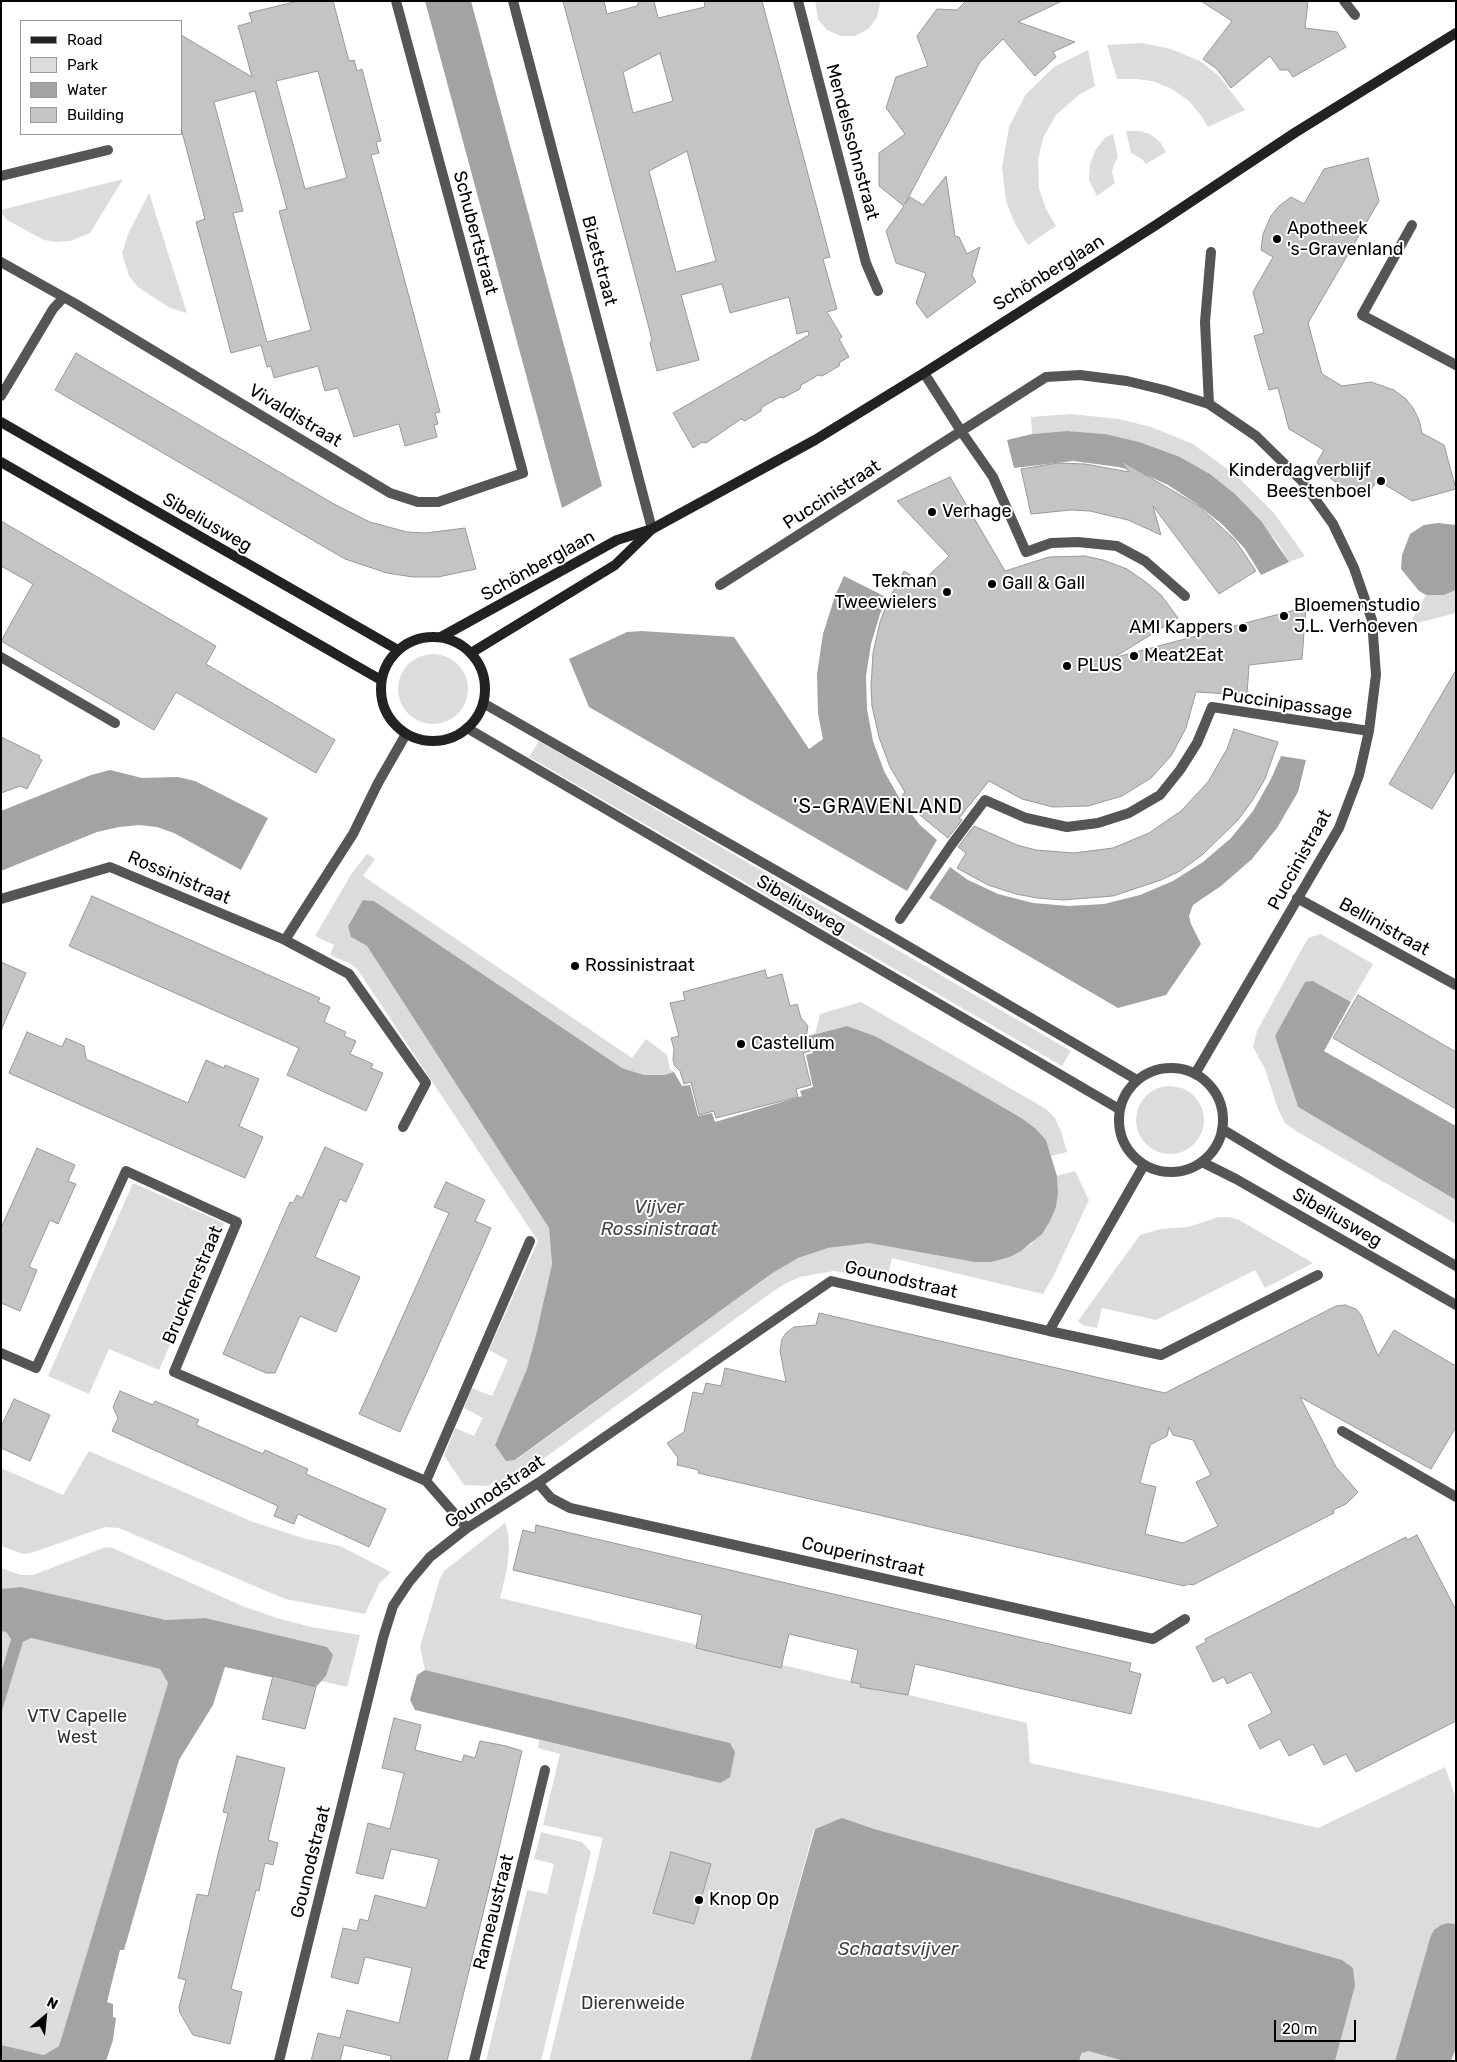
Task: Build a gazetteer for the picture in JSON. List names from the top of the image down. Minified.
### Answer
{"streets":{"street":["Mendelssohnstraat","Schubertstraat","Bizetstraat","Schönberglaan","Vivaldistraat","Puccinistraat","Sibeliusweg","Puccinipassage","Rossinistraat","Bellinistraat","Gounodstraat","Brucknerstraat","Couperinstraat","Rameaustraat"]},"crossings":[["Schubertstraat","Vivaldistraat"],["Bizetstraat","Schönberglaan"],["Schönberglaan","Sibeliusweg"],["Puccinistraat","Sibeliusweg"],["Puccinistraat","Puccinipassage"],["Puccinistraat","Bellinistraat"],["Gounodstraat","Brucknerstraat"],["Gounodstraat","Couperinstraat"]],"districts":["'S-GRAVENLAND"],"water":["Vijver Rossinistraat","Schaatsvijver"],"parks":["VTV Capelle West","Dierenweide"],"places":["Apotheek 's-Gravenland","Kinderdagverblijf Beestenboel","Verhage","Gall & Gall","Tekman Tweewielers","Bloemenstudio J.L. Verhoeven","AMI Kappers","Meat2Eat","PLUS","Rossinistraat","Castellum","Knop Op"],"legend":["Road","Park","Water","Building"],"scale_bar":"20 m","north":"top right"}
